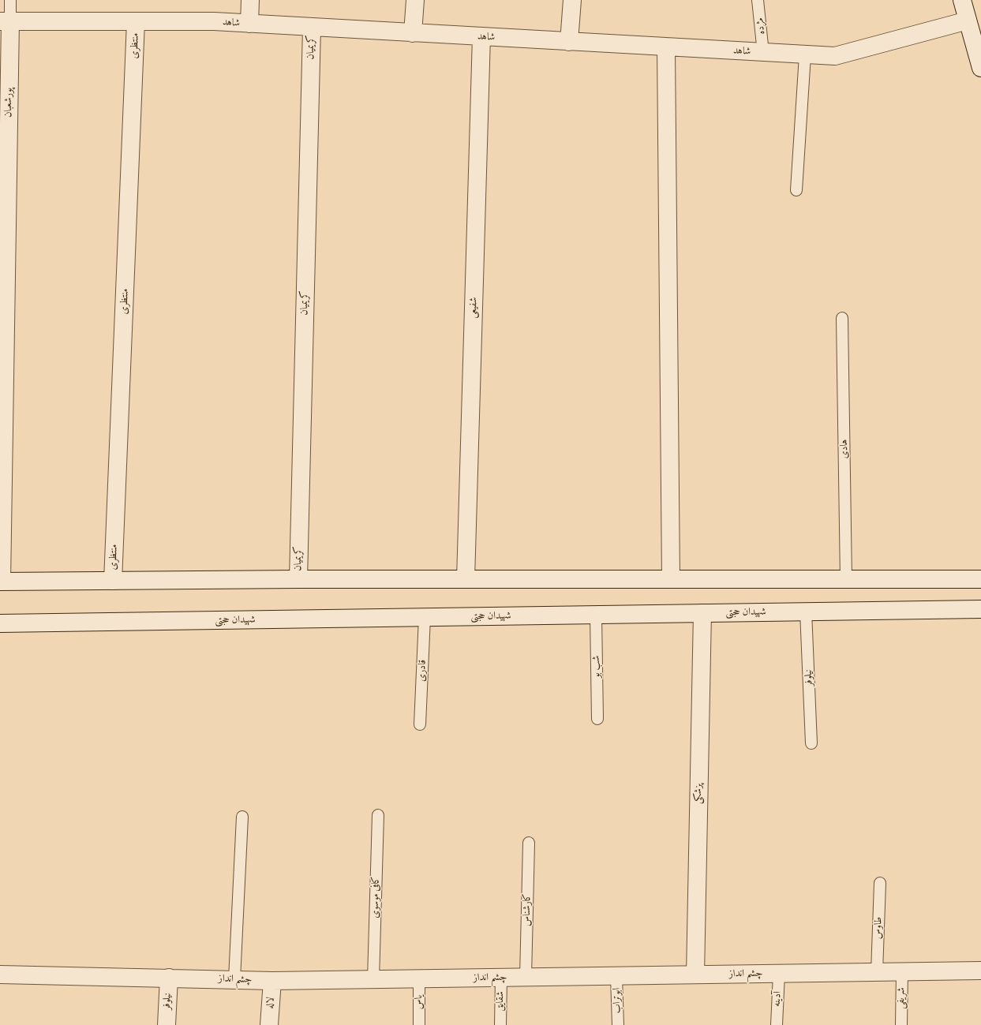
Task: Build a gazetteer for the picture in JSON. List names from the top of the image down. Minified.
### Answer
{"streets":{"street":["شاهد","منتظری","کریمیان","پورشعبان","شفیعی","شهیدان حجتی","نیلوفر","پزشکی","چشم انداز","لاله"],"lane":["مژده","هادی","شب بو","قادری","کافی موسوی","کارشناس","طاوس","شریفی","آدینه","ابوتراب","شقایق","یاس"]},"crossings":[["شاهد","مژده"],["شاهد","منتظری"],["شاهد","کریمیان"],["شاهد","پورشعبان"],["شاهد","شفیعی"],["شهیدان حجتی","شب بو"],["شهیدان حجتی","قادری"],["شهیدان حجتی","نیلوفر"],["شهیدان حجتی","پزشکی"],["نیلوفر","چشم انداز"],["پزشکی","چشم انداز"],["کافی موسوی","چشم انداز"],["کارشناس","چشم انداز"],["طاوس","چشم انداز"],["چشم انداز","شریفی"],["چشم انداز","آدینه"],["چشم انداز","ابوتراب"],["چشم انداز","شقایق"],["چشم انداز","یاس"],["چشم انداز","لاله"]]}
